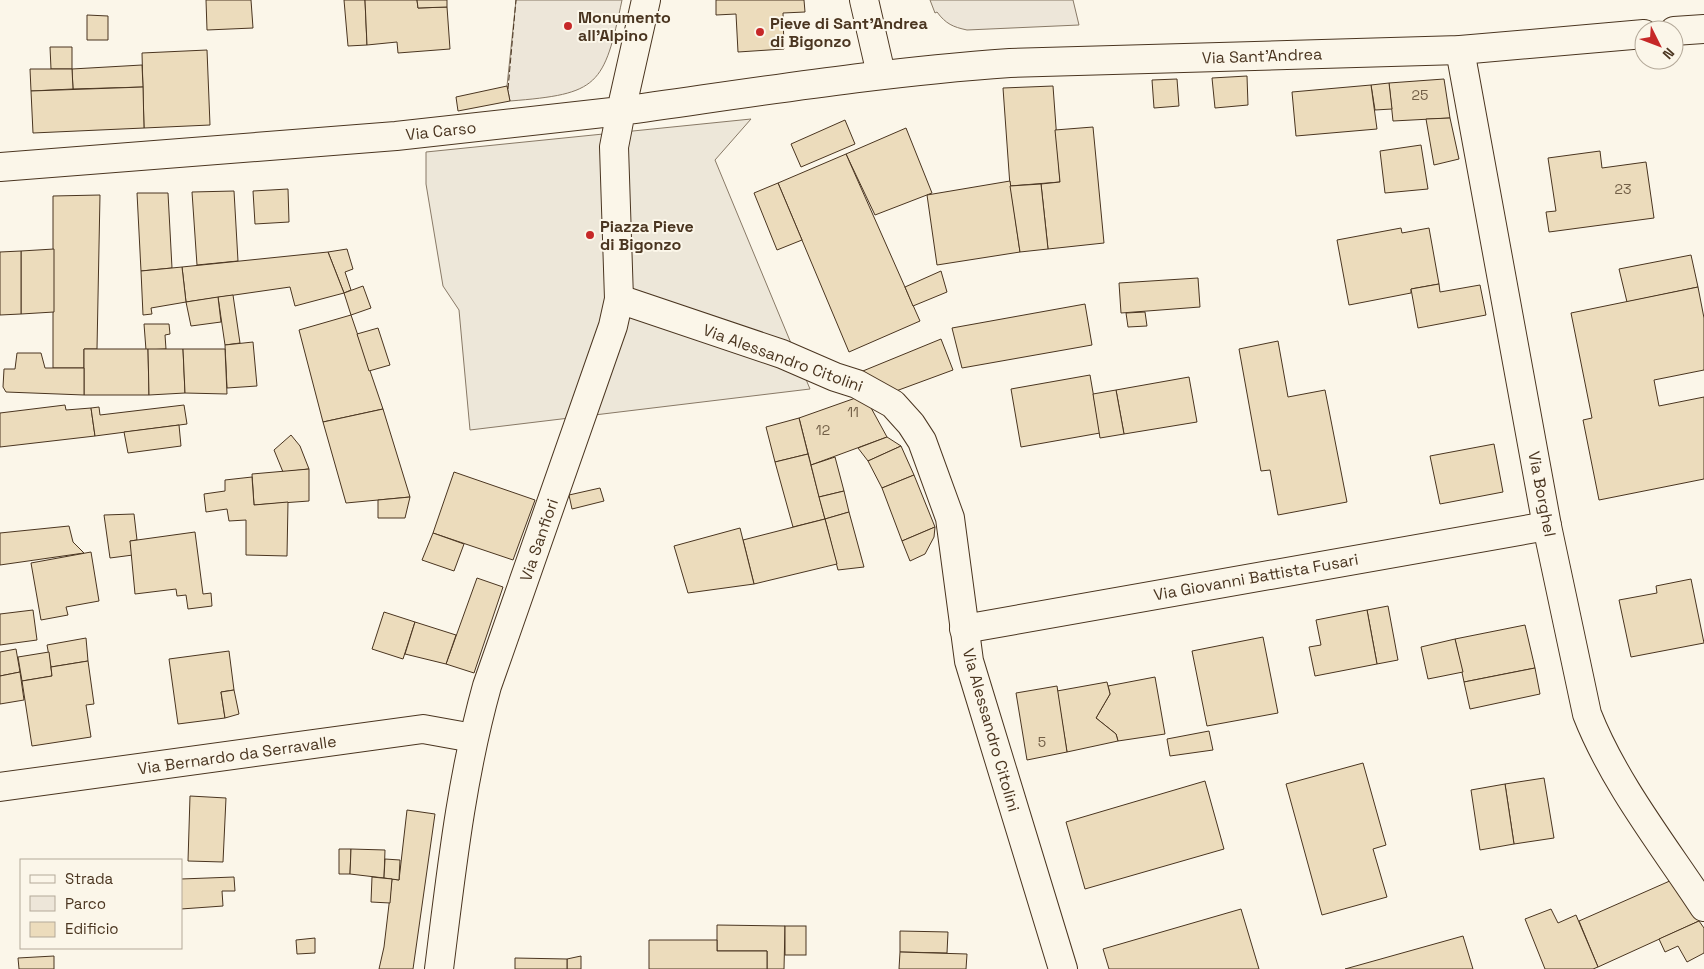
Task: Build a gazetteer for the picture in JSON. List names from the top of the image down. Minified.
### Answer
{"streets":{"street":["Via Sant'Andrea","Via Carso","Via Alessandro Citolini","Via Borghel","Via Sanfiori","Via Giovanni Battista Fusari","Via Bernardo da Serravalle"]},"crossings":[["Via Sant'Andrea","Via Carso"],["Via Sant'Andrea","Via Borghel"],["Via Carso","Via Sanfiori"],["Via Alessandro Citolini","Via Sanfiori"],["Via Alessandro Citolini","Via Giovanni Battista Fusari"],["Via Borghel","Via Giovanni Battista Fusari"],["Via Sanfiori","Via Bernardo da Serravalle"]],"places":["Monumento all'Alpino","Pieve di Sant'Andrea di Bigonzo","Piazza Pieve di Bigonzo"],"house_numbers":["25","23","11","12","5"],"legend":["Strada","Parco","Edificio"],"north":"bottom right"}
